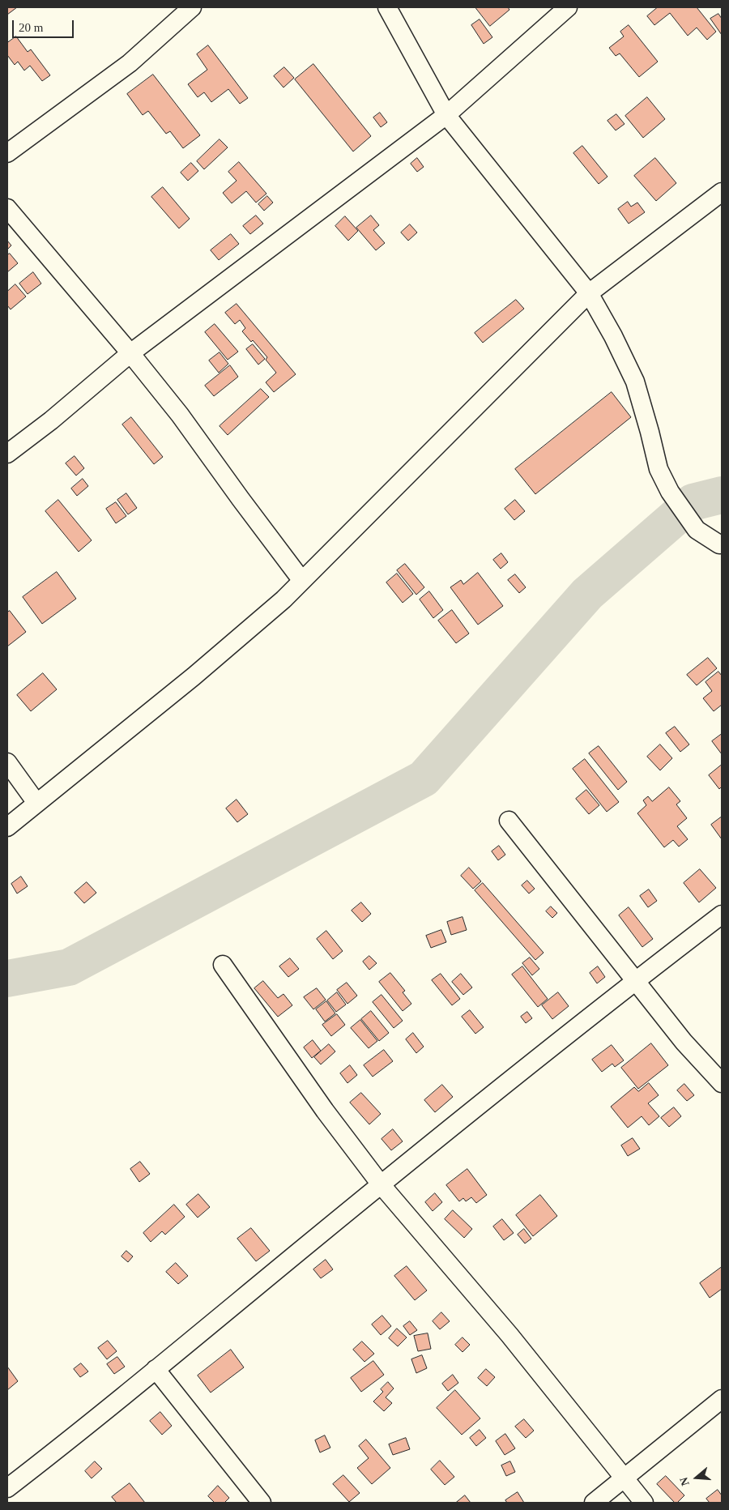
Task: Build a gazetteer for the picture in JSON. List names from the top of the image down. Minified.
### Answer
{"scale_bar":"20 m","north":"left"}
